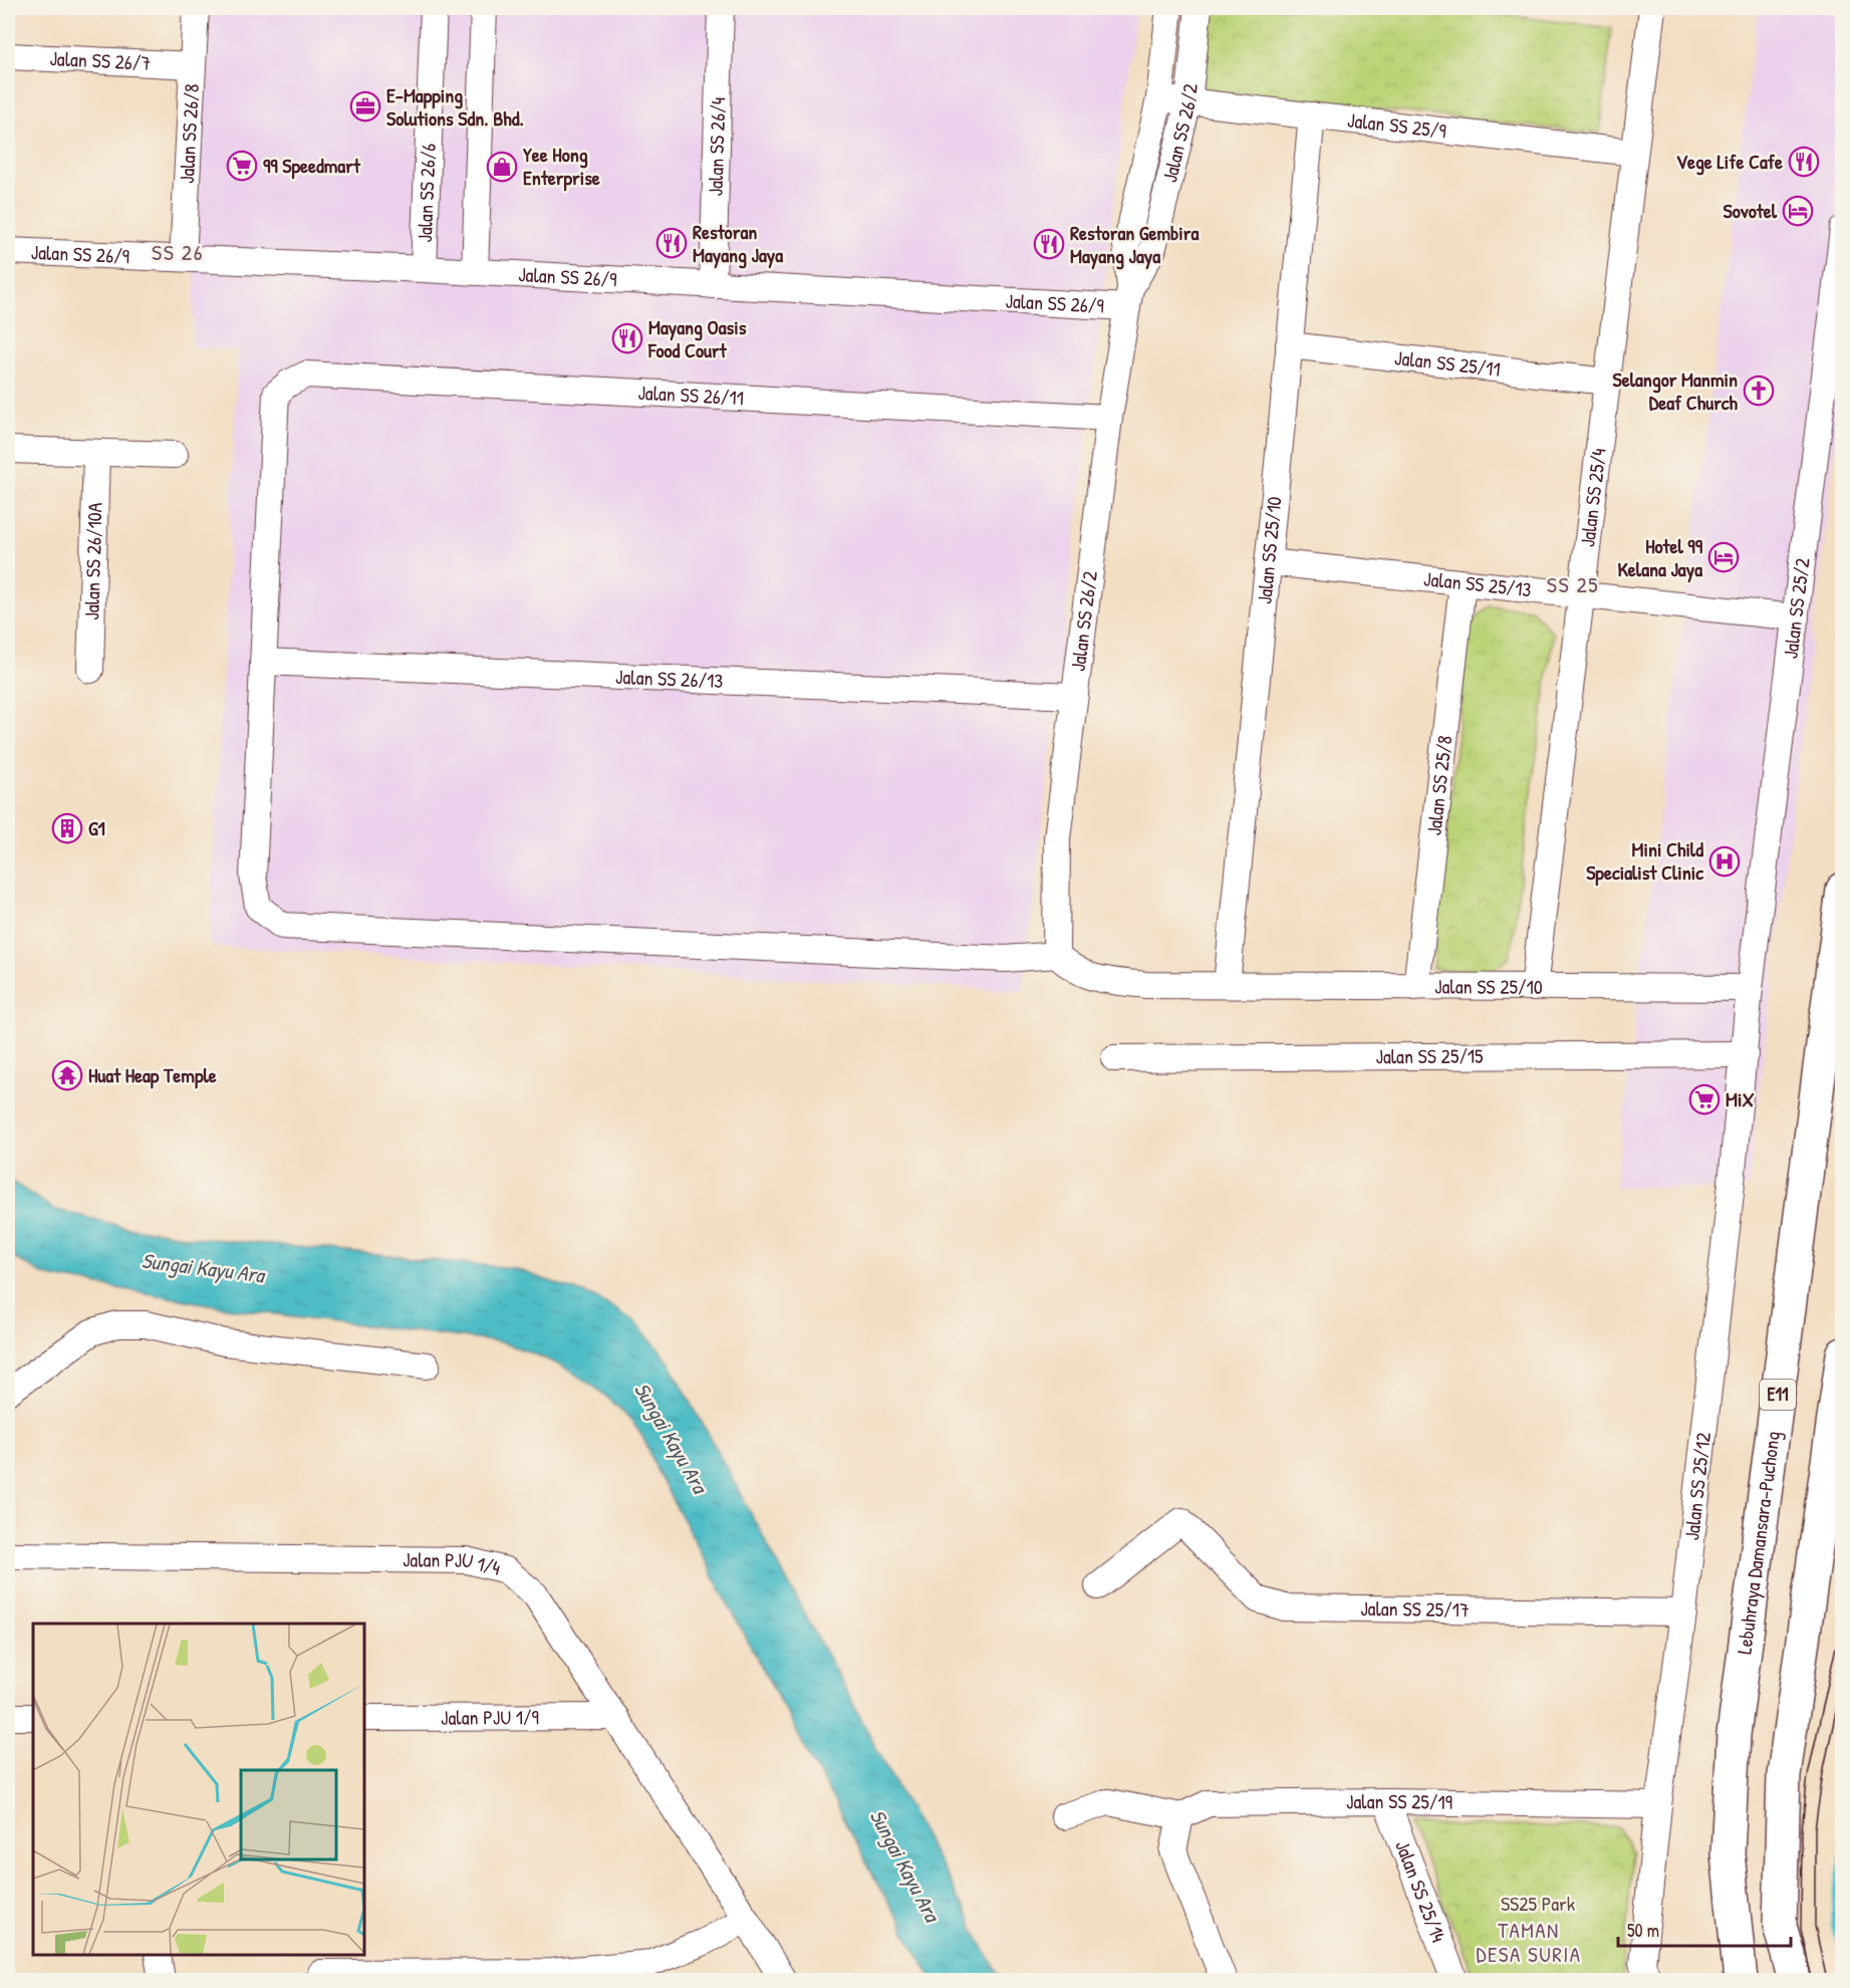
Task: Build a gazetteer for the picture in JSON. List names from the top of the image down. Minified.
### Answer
{"streets":{"highway":["E11","Lebuhraya Damansara–Puchong"],"street":["Jalan SS 26/7","Jalan SS 25/9","Jalan SS 26/8","Jalan SS 26/2","Jalan SS 26/4","Jalan SS 26/6","Jalan SS 26/9","Jalan SS 25/11","Jalan SS 26/11","Jalan SS 25/4","Jalan SS 25/10","Jalan SS 26/10A","Jalan SS 25/13","Jalan SS 25/2","Jalan SS 26/13","Jalan SS 25/8","Jalan SS 25/15","Jalan SS 25/12","Jalan PJU 1/4","Jalan SS 25/17","Jalan PJU 1/9","Jalan SS 25/19","Jalan SS 25/14"]},"crossings":[["Jalan SS 26/7","Jalan SS 26/8"],["Jalan SS 25/9","Jalan SS 26/2"],["Jalan SS 25/9","Jalan SS 25/4"],["Jalan SS 25/9","Jalan SS 25/10"],["Jalan SS 26/8","Jalan SS 26/9"],["Jalan SS 26/2","Jalan SS 26/9"],["Jalan SS 26/2","Jalan SS 26/11"],["Jalan SS 26/2","Jalan SS 25/10"],["Jalan SS 26/2","Jalan SS 26/13"],["Jalan SS 26/4","Jalan SS 26/9"],["Jalan SS 26/6","Jalan SS 26/9"],["Jalan SS 25/11","Jalan SS 25/4"],["Jalan SS 25/11","Jalan SS 25/10"],["Jalan SS 26/11","Jalan SS 26/13"],["Jalan SS 25/4","Jalan SS 25/10"],["Jalan SS 25/4","Jalan SS 25/13"],["Jalan SS 25/10","Jalan SS 25/13"],["Jalan SS 25/10","Jalan SS 25/2"],["Jalan SS 25/10","Jalan SS 25/8"],["Jalan SS 25/10","Jalan SS 25/12"],["Jalan SS 25/13","Jalan SS 25/2"],["Jalan SS 25/13","Jalan SS 25/8"],["Jalan SS 25/2","Jalan SS 25/12"],["Jalan SS 25/15","Jalan SS 25/12"],["Jalan SS 25/12","Jalan SS 25/17"],["Jalan SS 25/12","Jalan SS 25/19"],["Jalan PJU 1/4","Jalan PJU 1/9"],["Jalan SS 25/19","Jalan SS 25/14"]],"districts":["SS 26","SS 25","TAMAN DESA SURIA"],"water":["Sungai Kayu Ara"],"parks":["SS25 Park"],"places":{"office":["E-Mapping Solutions Sdn. Bhd."],"restaurant":["Vege Life Cafe","Restoran Mayang Jaya","Restoran Gembira Mayang Jaya","Mayang Oasis Food Court"],"supermarket":["99 Speedmart","MiX"],"shop":["Yee Hong Enterprise"],"hotel":["Sovotel","Hotel 99 Kelana Jaya"],"church":["Selangor Manmin Deaf Church"],"building":["G1"],"hospital":["Mini Child Specialist Clinic"],"temple":["Huat Heap Temple"]},"scale_bar":"50 m"}
